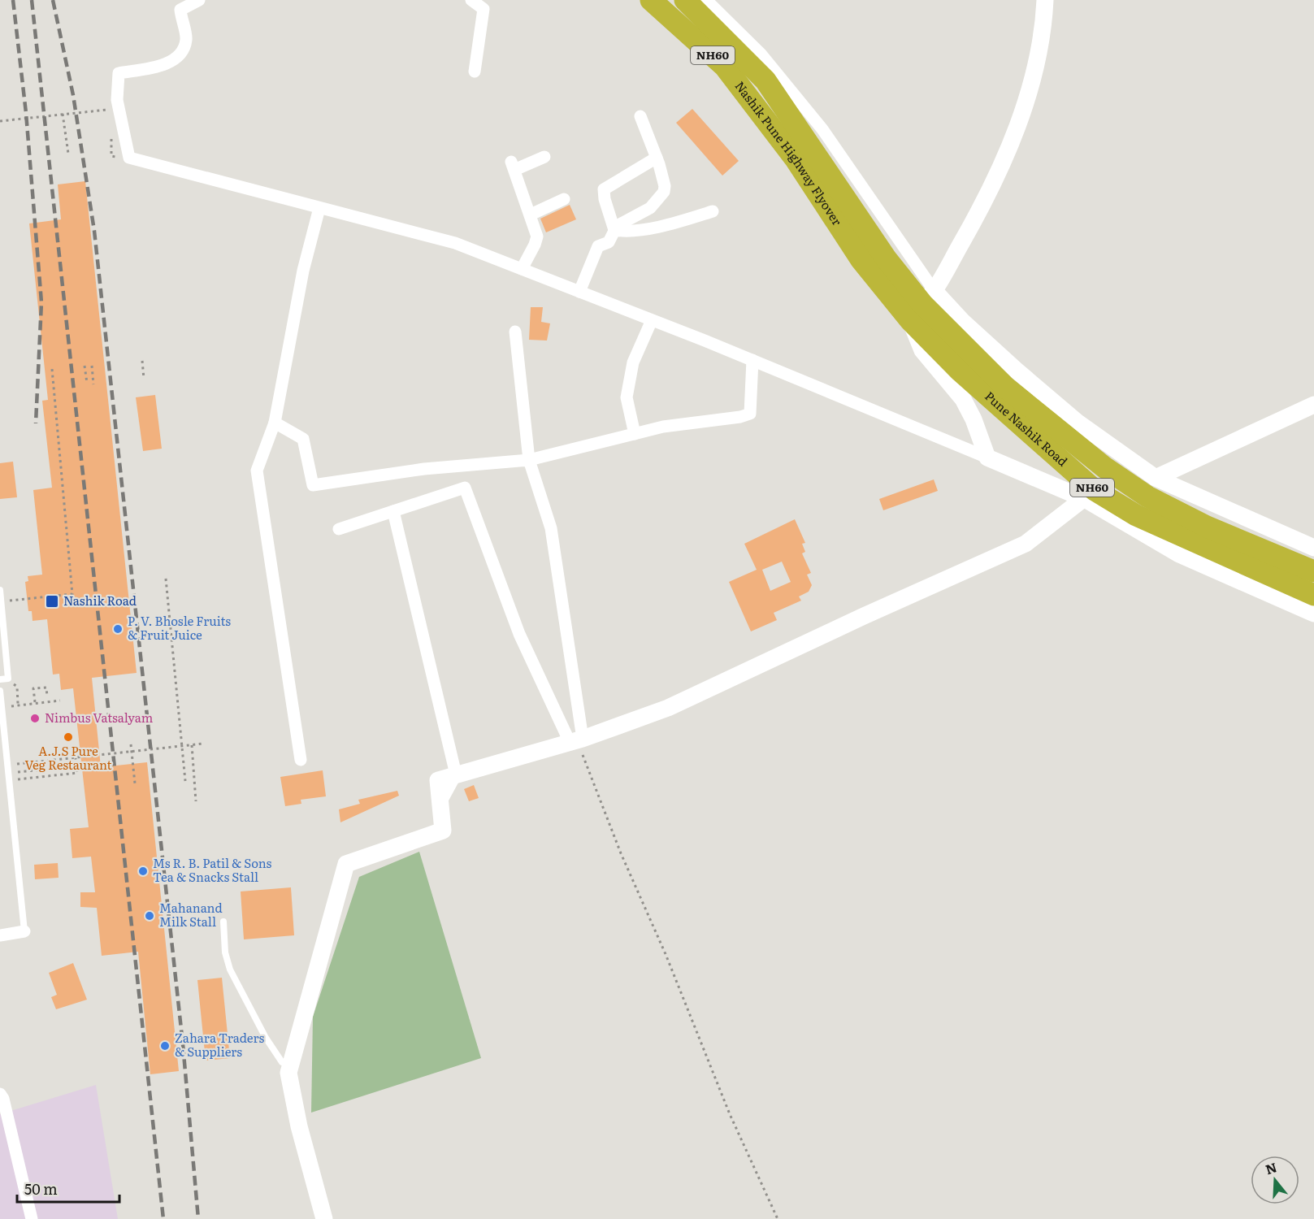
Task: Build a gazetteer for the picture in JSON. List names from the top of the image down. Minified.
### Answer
{"streets":{"highway":["NH60","Nashik Pune Highway Flyover","Pune Nashik Road"]},"crossings":[["Nashik Pune Highway Flyover","Pune Nashik Road"]],"places":{"transit":["Nashik Road"],"other":["P. V. Bhosle Fruits & Fruit Juice","Nimbus Vatsalyam","A.J.S Pure Veg Restaurant","Ms R. B. Patil & Sons Tea & Snacks Stall","Mahanand Milk Stall","Zahara Traders & Suppliers"]},"scale_bar":"50 m","north":"top"}
